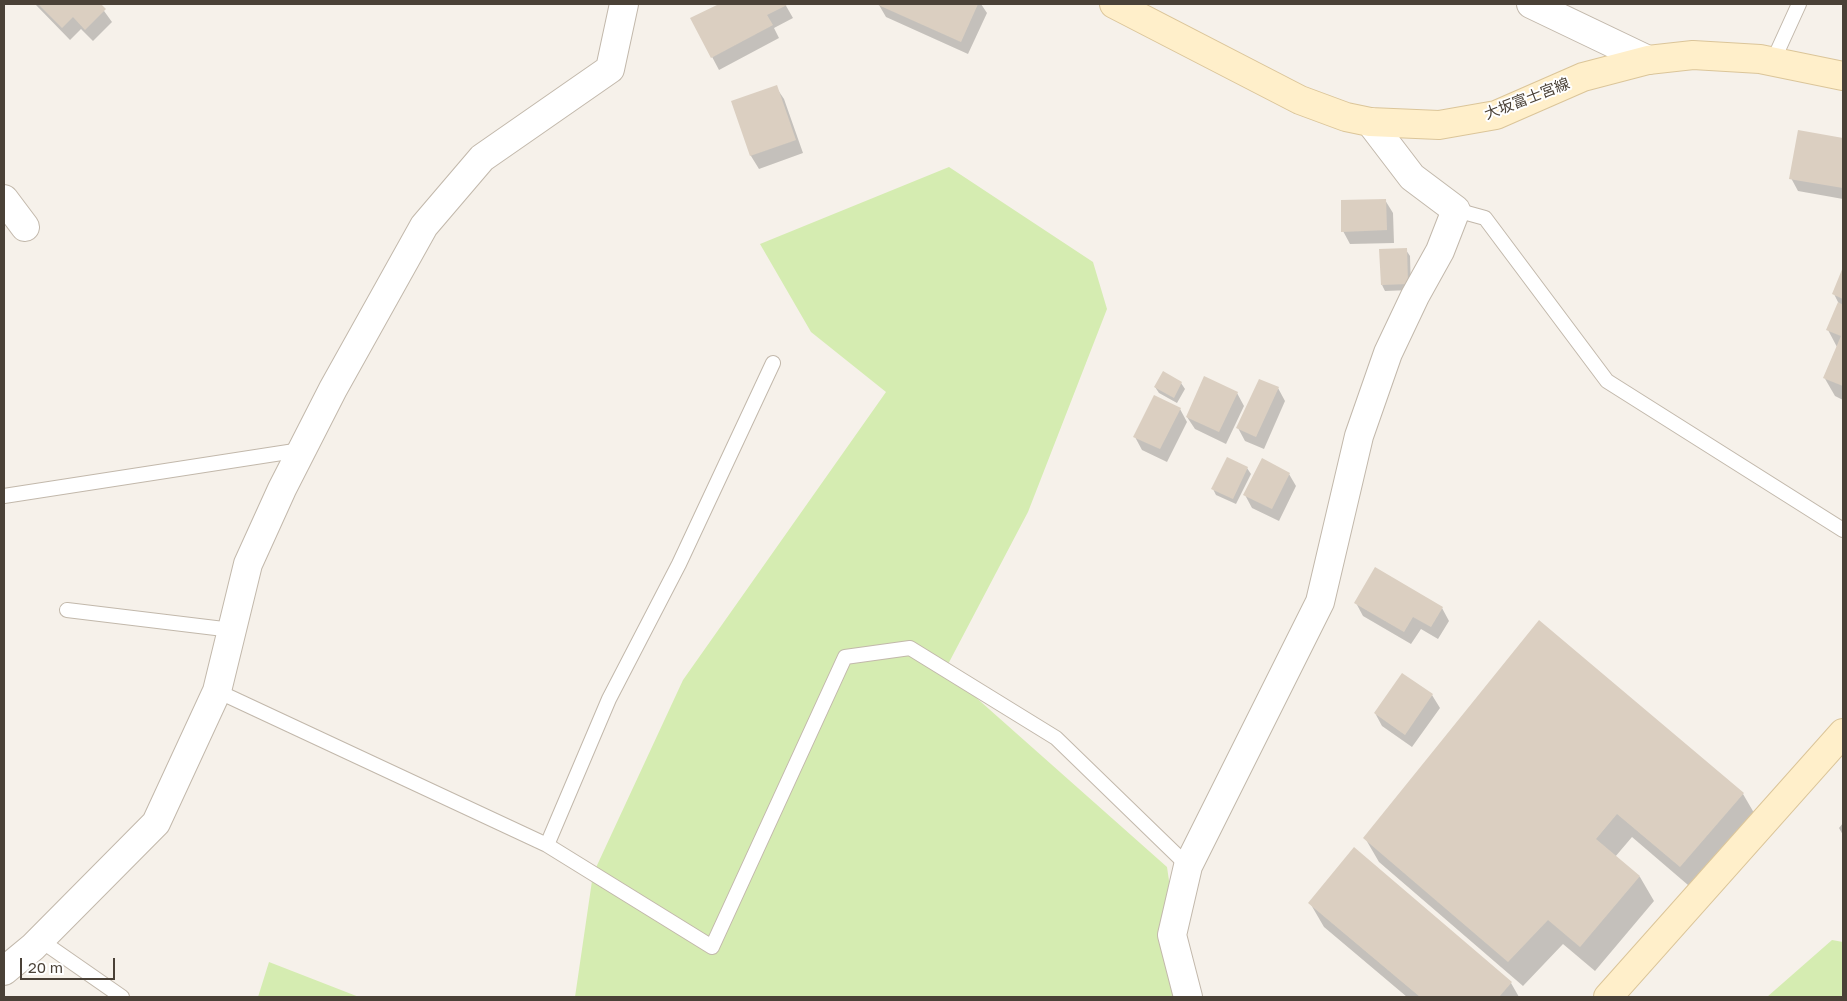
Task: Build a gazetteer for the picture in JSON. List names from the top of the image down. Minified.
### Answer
{"streets":{"main road":["大坂富士宮線"]},"scale_bar":"20 m"}
